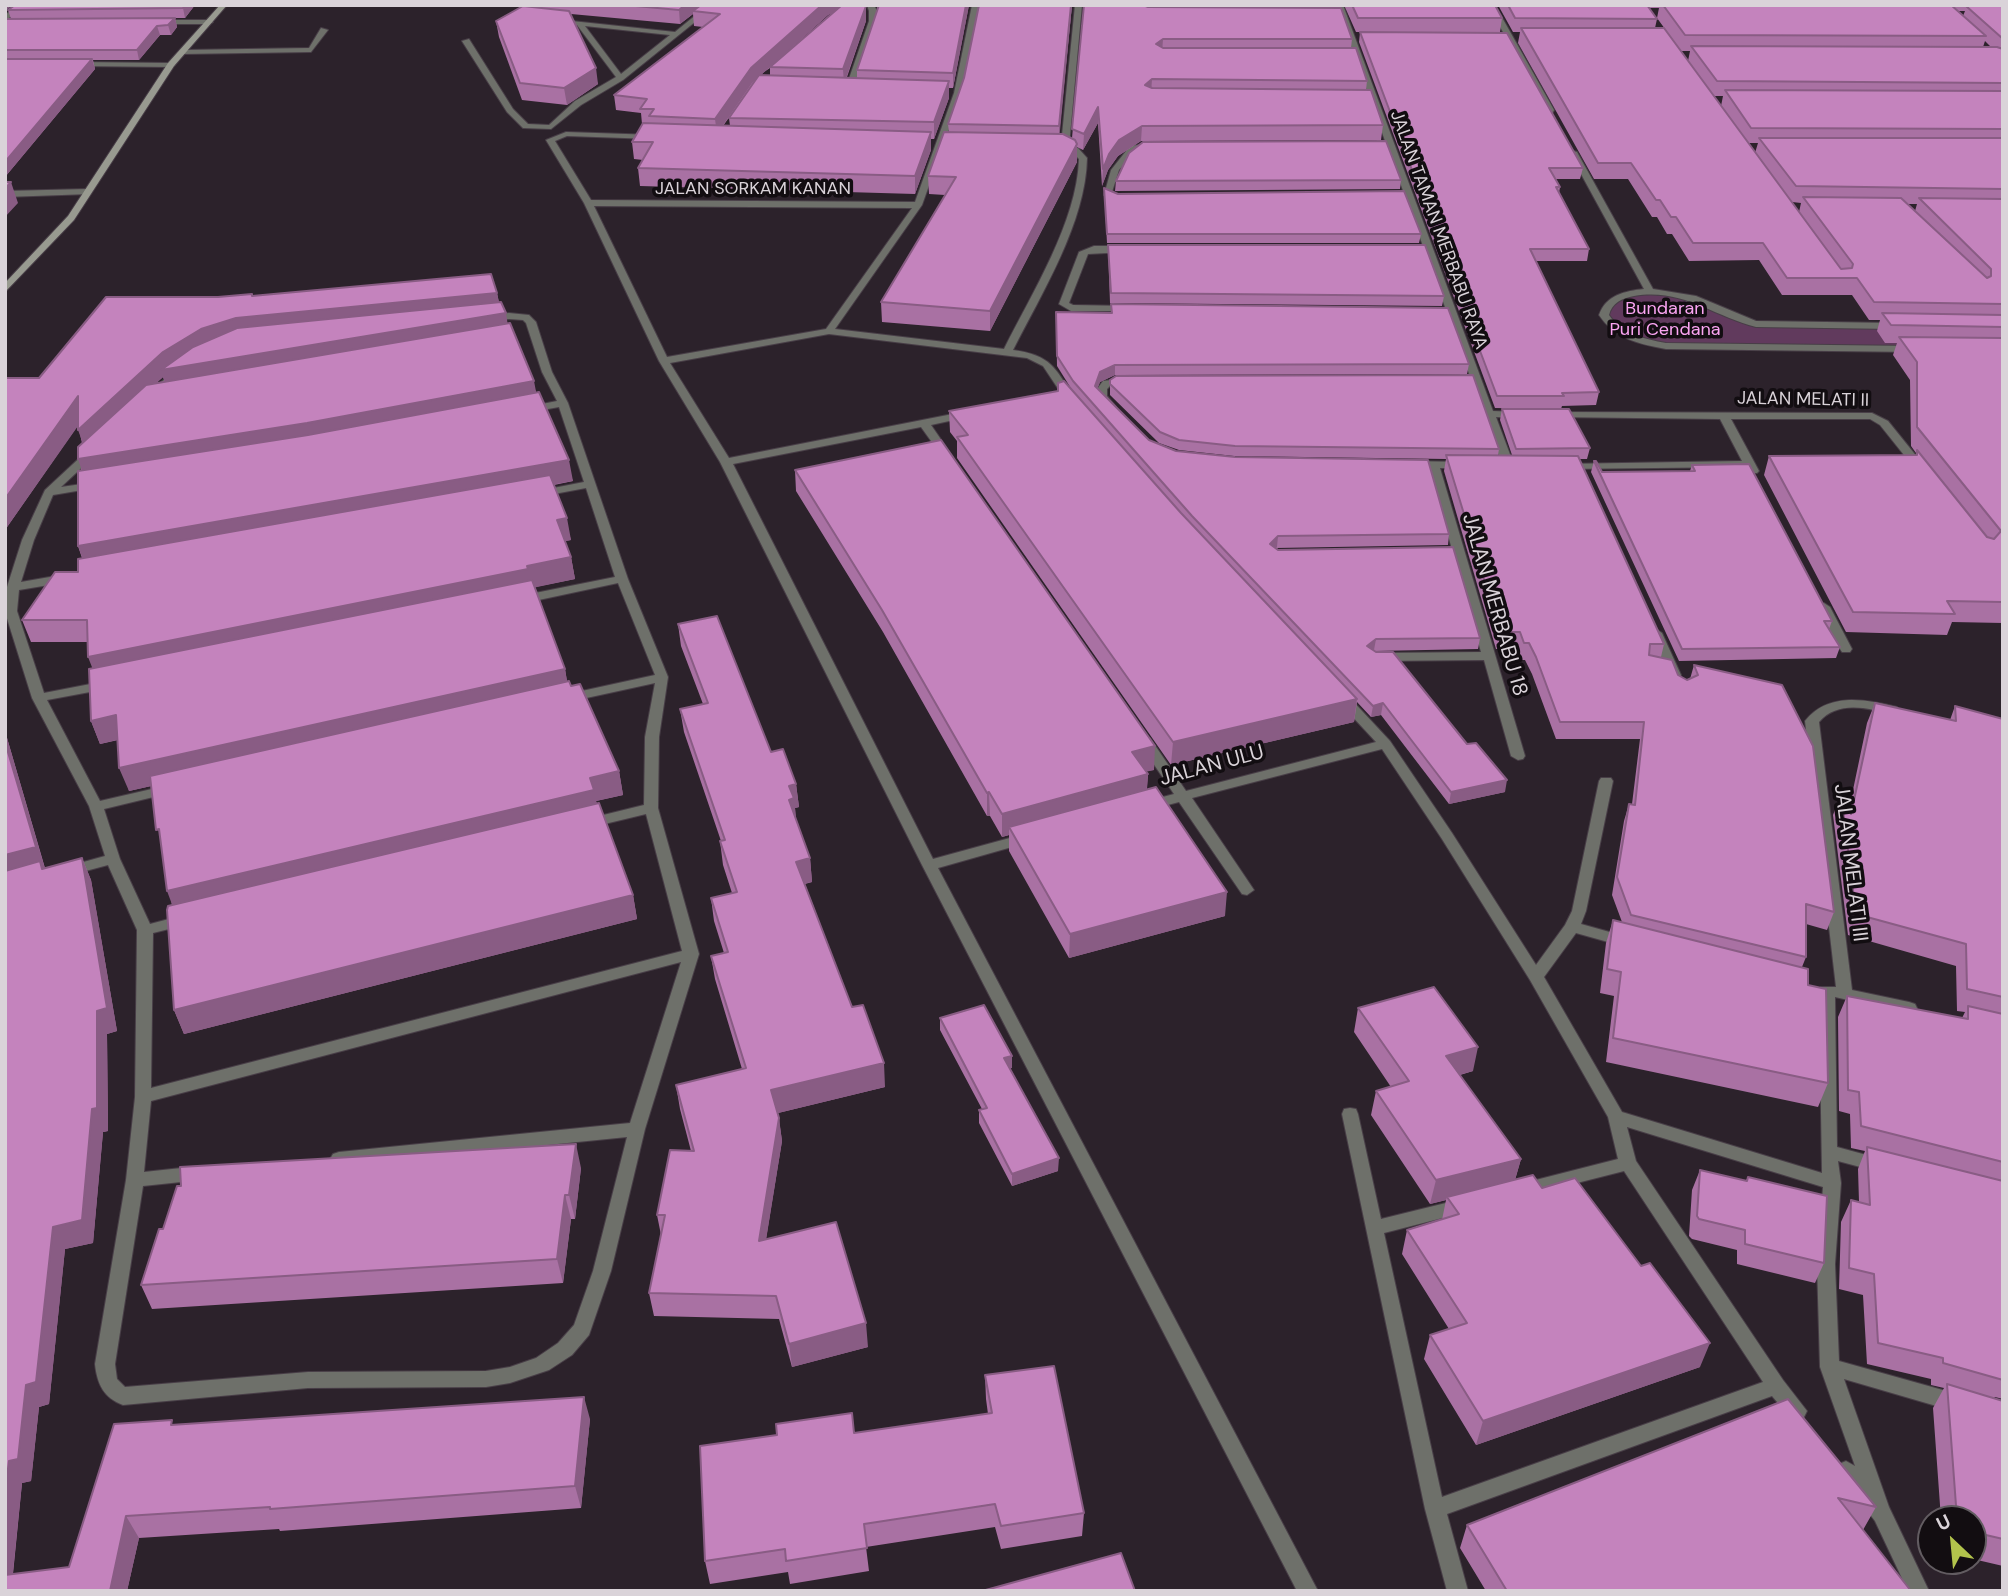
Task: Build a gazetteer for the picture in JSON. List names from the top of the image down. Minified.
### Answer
{"streets":{"street":["JALAN SORKAM KANAN","JALAN TAMAN MERBABU RAYA","JALAN MELATI II","JALAN MERBABU 18","JALAN ULU","JALAN MELATI III"]},"parks":["Bundaran Puri Cendana"],"north":"top left"}
